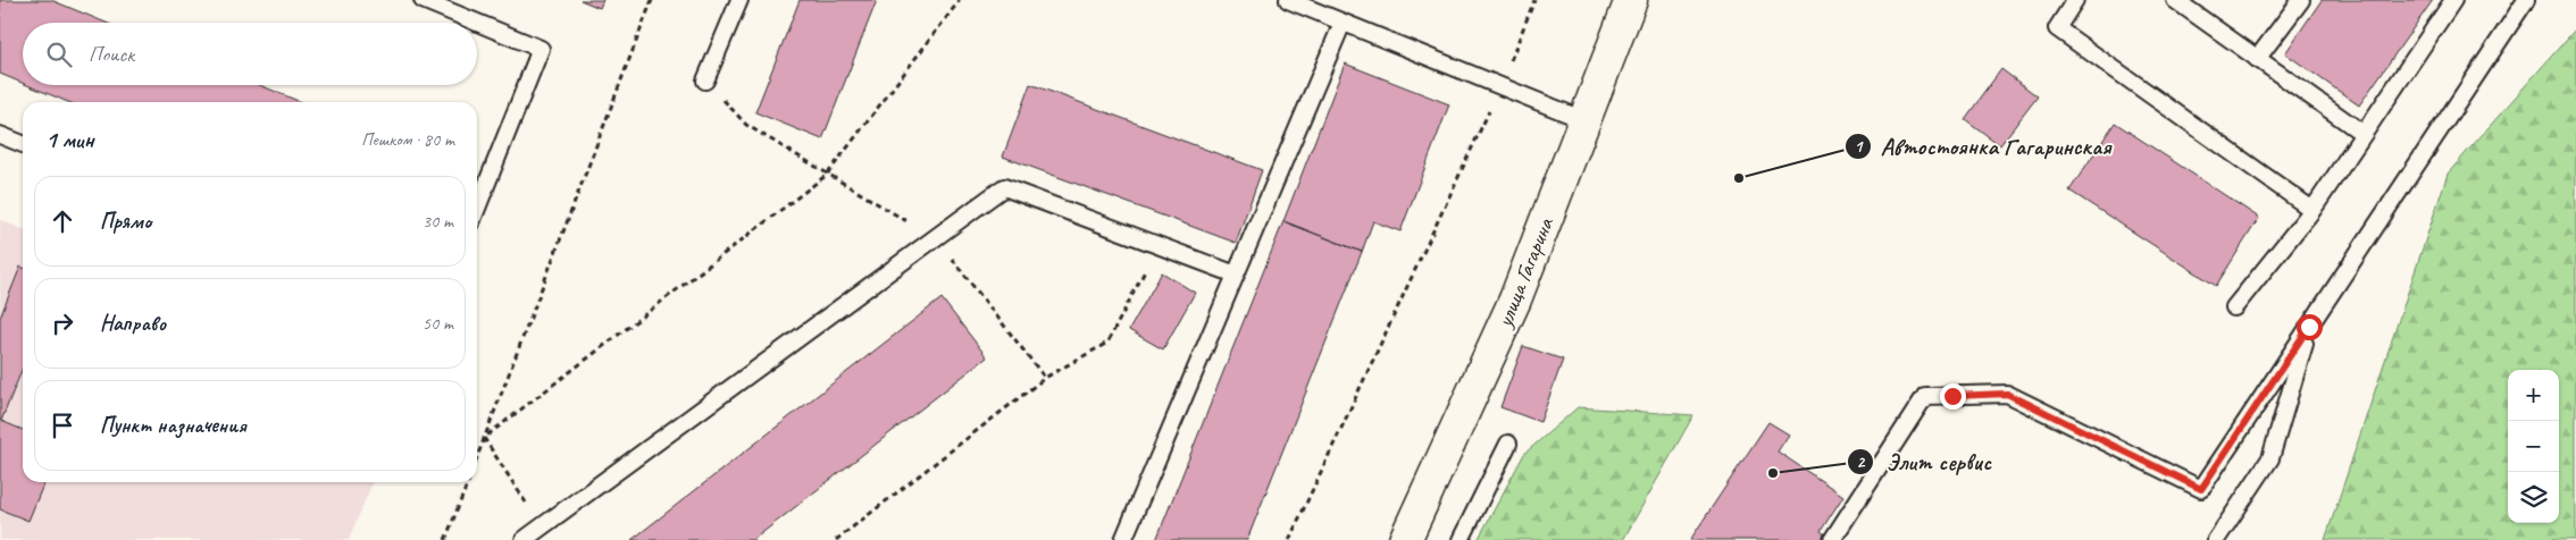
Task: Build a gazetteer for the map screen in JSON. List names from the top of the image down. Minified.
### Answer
{"streets":{"street":["улица Гагарина"]},"places":["Автостоянка Гагаринская","Элит сервис"],"page":{"search":"Поиск","heading":["1 мин","Пешком · 80 m"],"list":[["Прямо","30 m"],["Направо","50 m"],"Пункт назначения"],"map_buttons":["+","−"]}}
